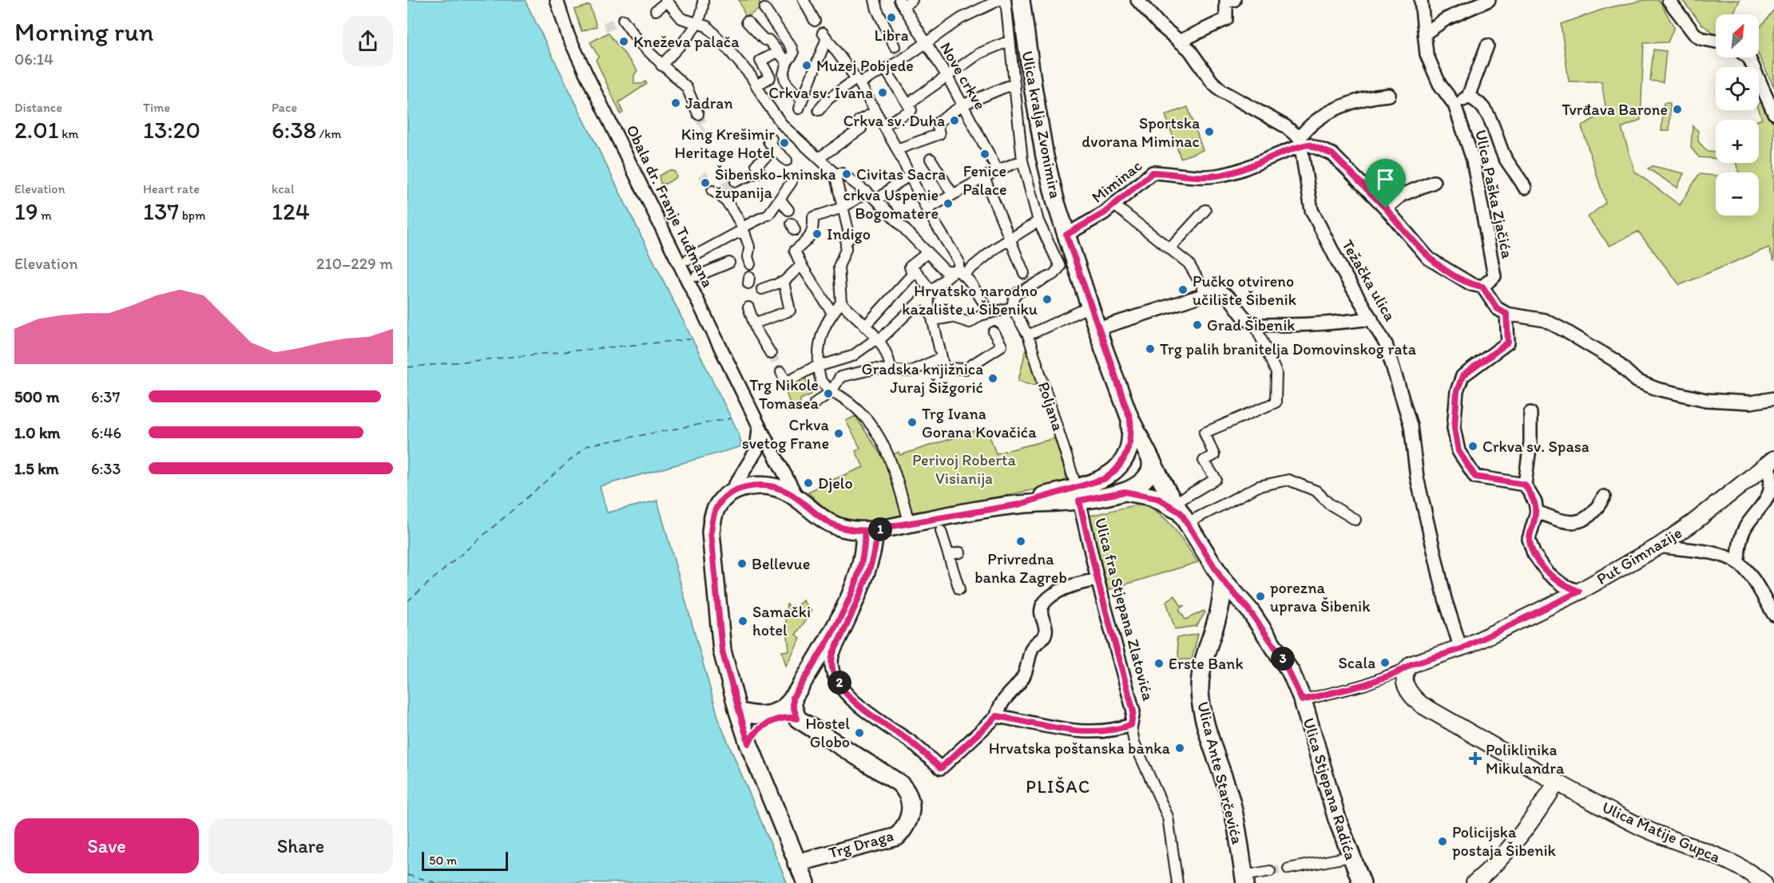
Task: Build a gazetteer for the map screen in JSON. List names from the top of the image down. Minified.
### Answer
{"streets":{"main road":["Ulica kralja Zvonimira","Ulica Ante Starčevića","Ulica Stjepana Radića","Trg Draga"],"street":["Nove crkve","Miminac","Ulica Paška Zjačića","Obala dr. Franje Tuđmana","Težačka ulica","Poljana","Put Gimnazije","Ulica fra Stjepana Zlatovića","Ulica Matije Gupca"]},"crossings":[["Ulica kralja Zvonimira","Miminac"],["Miminac","Težačka ulica"],["Težačka ulica","Put Gimnazije"],["Put Gimnazije","Ulica Stjepana Radića"],["Put Gimnazije","Ulica Matije Gupca"],["Ulica Ante Starčevića","Ulica Stjepana Radića"]],"districts":["PLIŠAC"],"parks":["Perivoj Roberta Visianija"],"places":{"other":["Libra","Kneževa palača","Muzej Pobjede","Crkva sv. Ivana","Jadran","Tvrđava Barone","Crkva sv. Duha","Sportska dvorana Miminac","King Krešimir Heritage Hotel","Fenice Palace","Civitas Sacra","Šibensko-kninska županija","crkva Uspenie Bogomatere","Indigo","Pučko otvireno učilište Šibenik","Hrvatsko narodno kazalište u Šibeniku","Grad Šibenik","Trg palih branitelja Domovinskog rata","Gradska knjižnica Juraj Šižgorić","Trg Nikole Tomasea","Trg Ivana Gorana Kovačića","Crkva svetog Frane","Crkva sv. Spasa","Djelo","Privredna banka Zagreb","Bellevue","porezna uprava Šibenik","Samački hotel","Scala","Erste Bank","Hostel Globo","Hrvatska poštanska banka","Policijska postaja Šibenik"],"health":["Poliklinika Mikulandra"]},"scale_bar":"50 m","north":"top right","page":{"heading":["Morning run","06:14"],"map_buttons":["+","−"],"stats":[["Distance","2.01 km"],["Time","13:20"],["Pace","6:38 /km"],["Elevation","19 m"],["Heart rate","137 bpm"],["kcal","124"]],"chart":["Elevation","210–229 m"],"list":[{"name":"500 m","note":"6:37"},{"name":"1.0 km","note":"6:46"},{"name":"1.5 km","note":"6:33"}],"pins":["1","3","2"],"buttons":["Save","Share"],"scale":"50 m"}}
